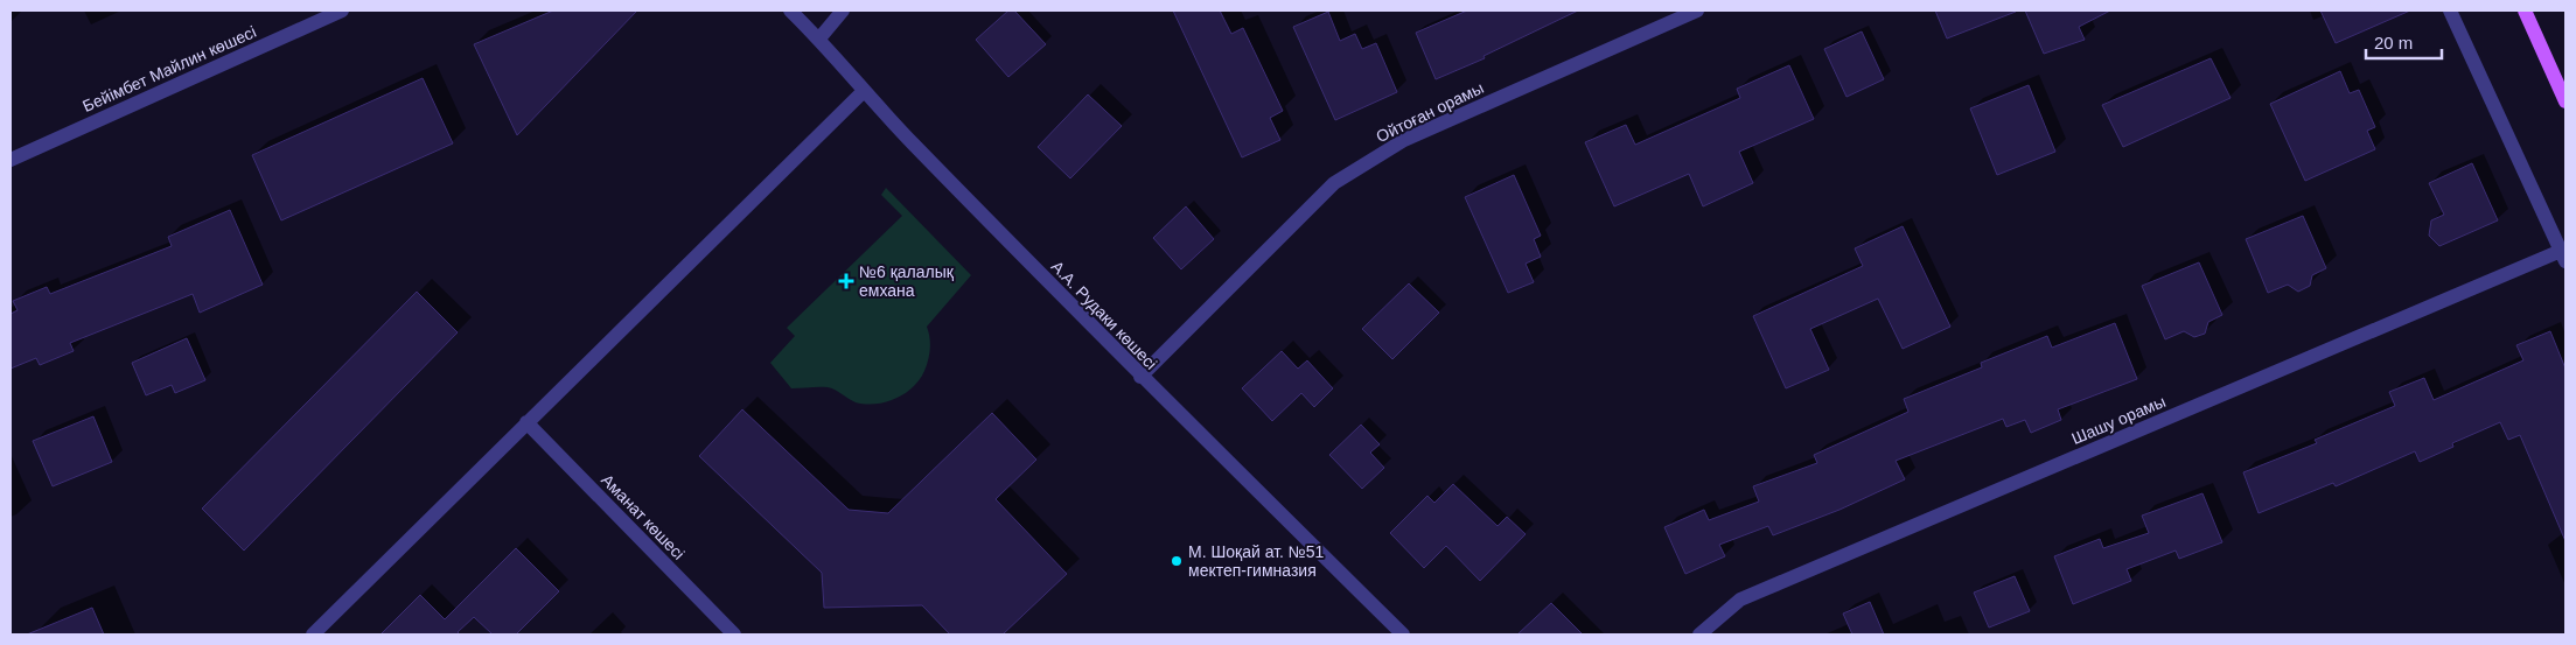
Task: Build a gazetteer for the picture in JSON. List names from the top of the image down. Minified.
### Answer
{"streets":{"street":["Бейімбет Майлин көшесі","Ойтоған орамы","А.А. Рудаки көшесі","Шашу орамы","Аманат көшесі"]},"crossings":[["Ойтоған орамы","А.А. Рудаки көшесі"]],"places":{"health":["№6 қалалық емхана"],"other":["М. Шоқай ат. №51 мектеп-гимназия"]},"scale_bar":"20 m"}
